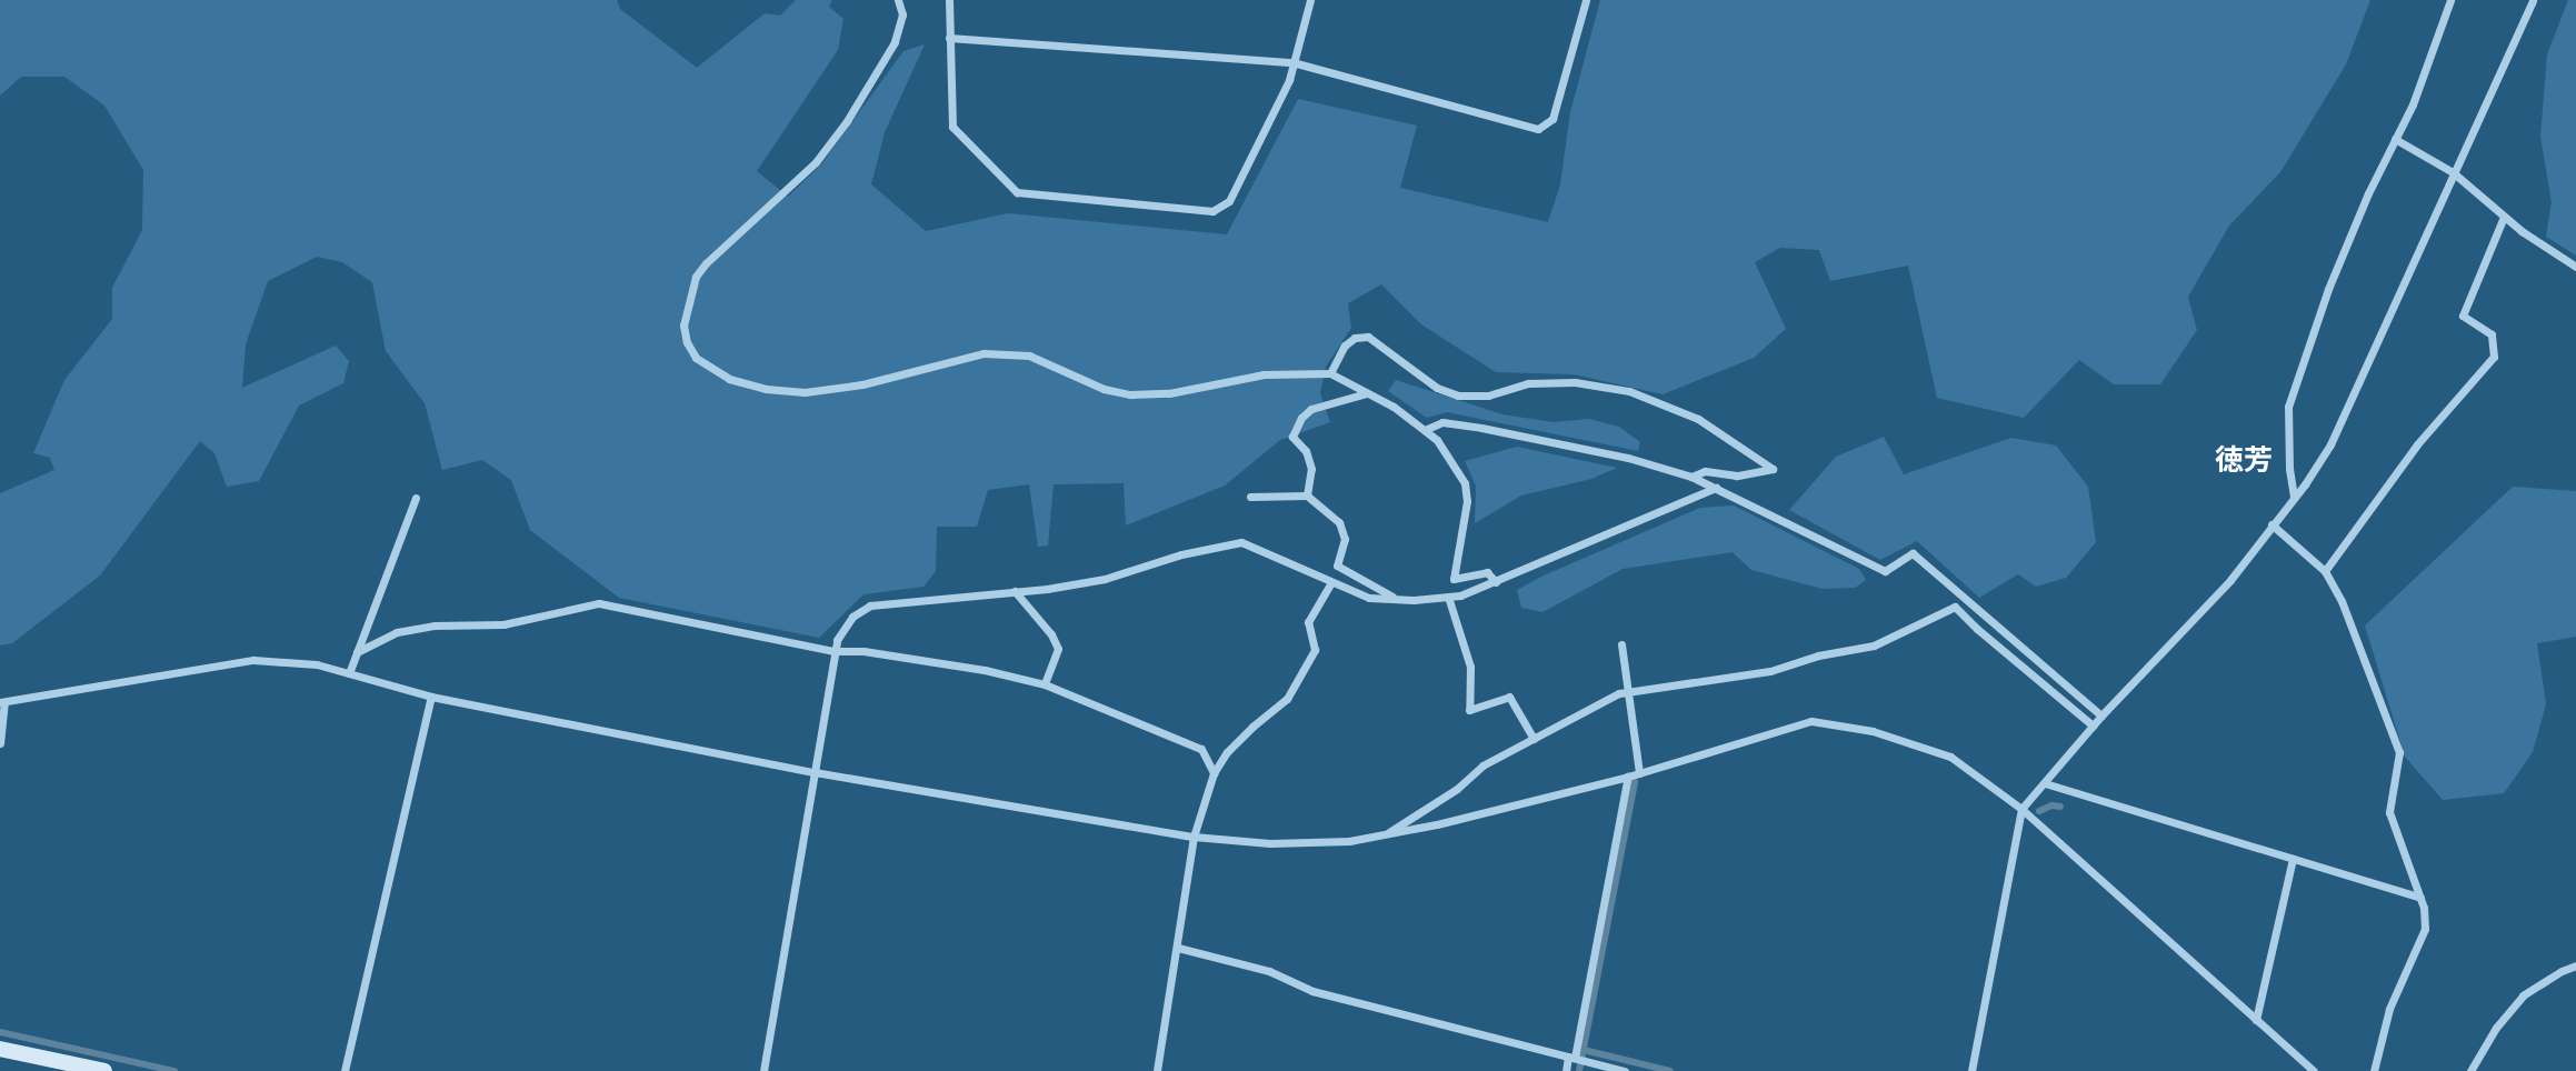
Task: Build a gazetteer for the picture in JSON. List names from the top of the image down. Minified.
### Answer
{"districts":["徳芳"]}
